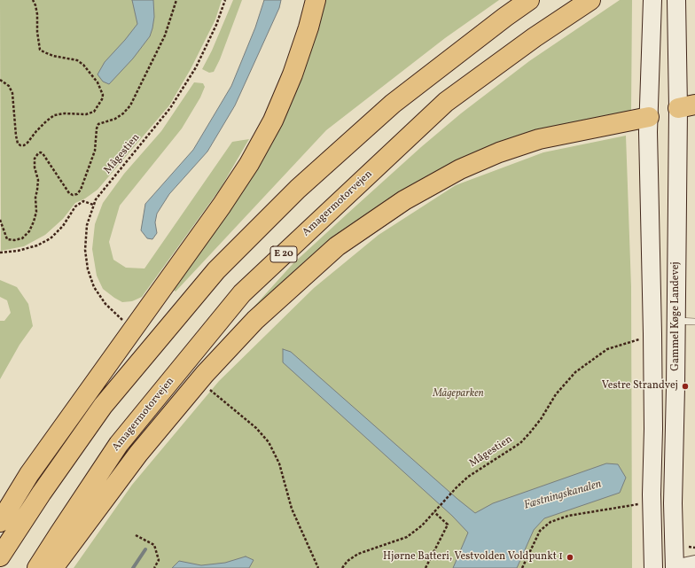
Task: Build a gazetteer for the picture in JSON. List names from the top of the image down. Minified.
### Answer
{"streets":{"highway":["Amagermotorvejen","E 20"],"main road":["Gammel Køge Landevej"],"path":["Mågestien"]},"water":["Fæstningskanalen"],"parks":["Mågeparken"],"places":["Vestre Strandvej","Hjørne Batteri, Vestvolden Voldpunkt 1"]}
